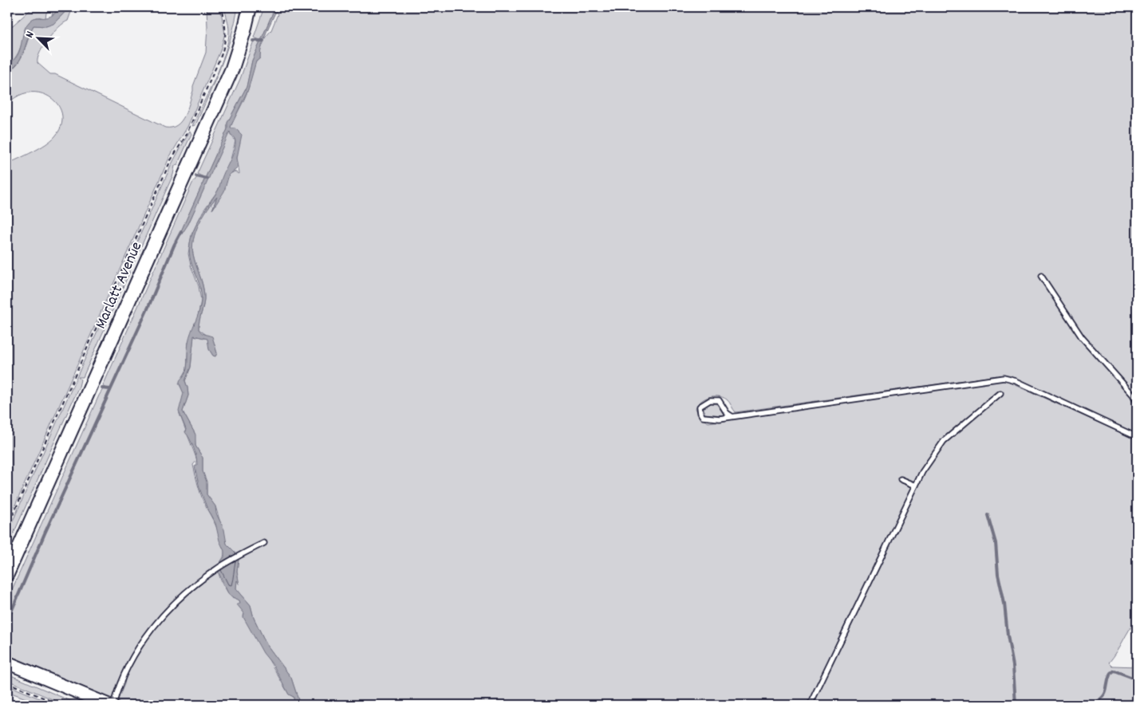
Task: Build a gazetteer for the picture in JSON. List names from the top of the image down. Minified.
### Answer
{"streets":{"main road":["Marlatt Avenue"]},"north":"top left"}
